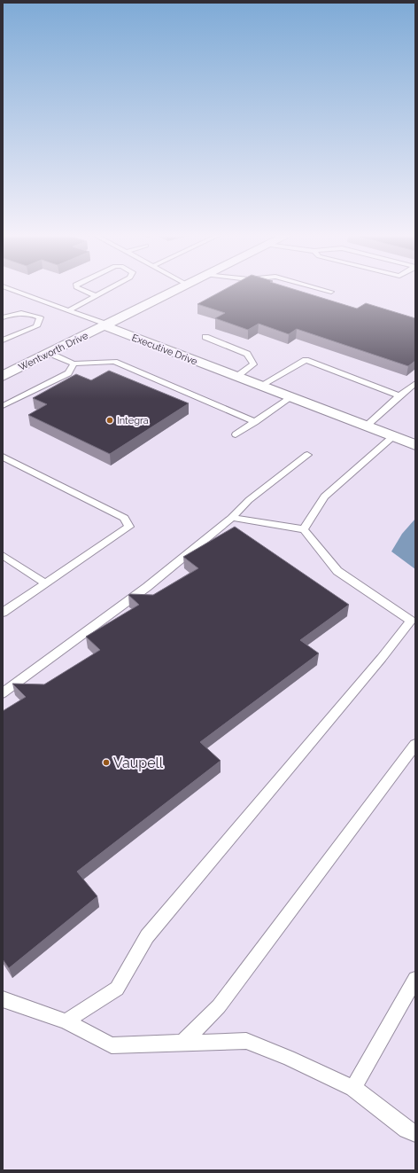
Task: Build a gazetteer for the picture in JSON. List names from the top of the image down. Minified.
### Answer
{"streets":{"street":["Executive Drive","Wentworth Drive"]},"crossings":[["Executive Drive","Wentworth Drive"]],"places":["Integra","Vaupell"]}
